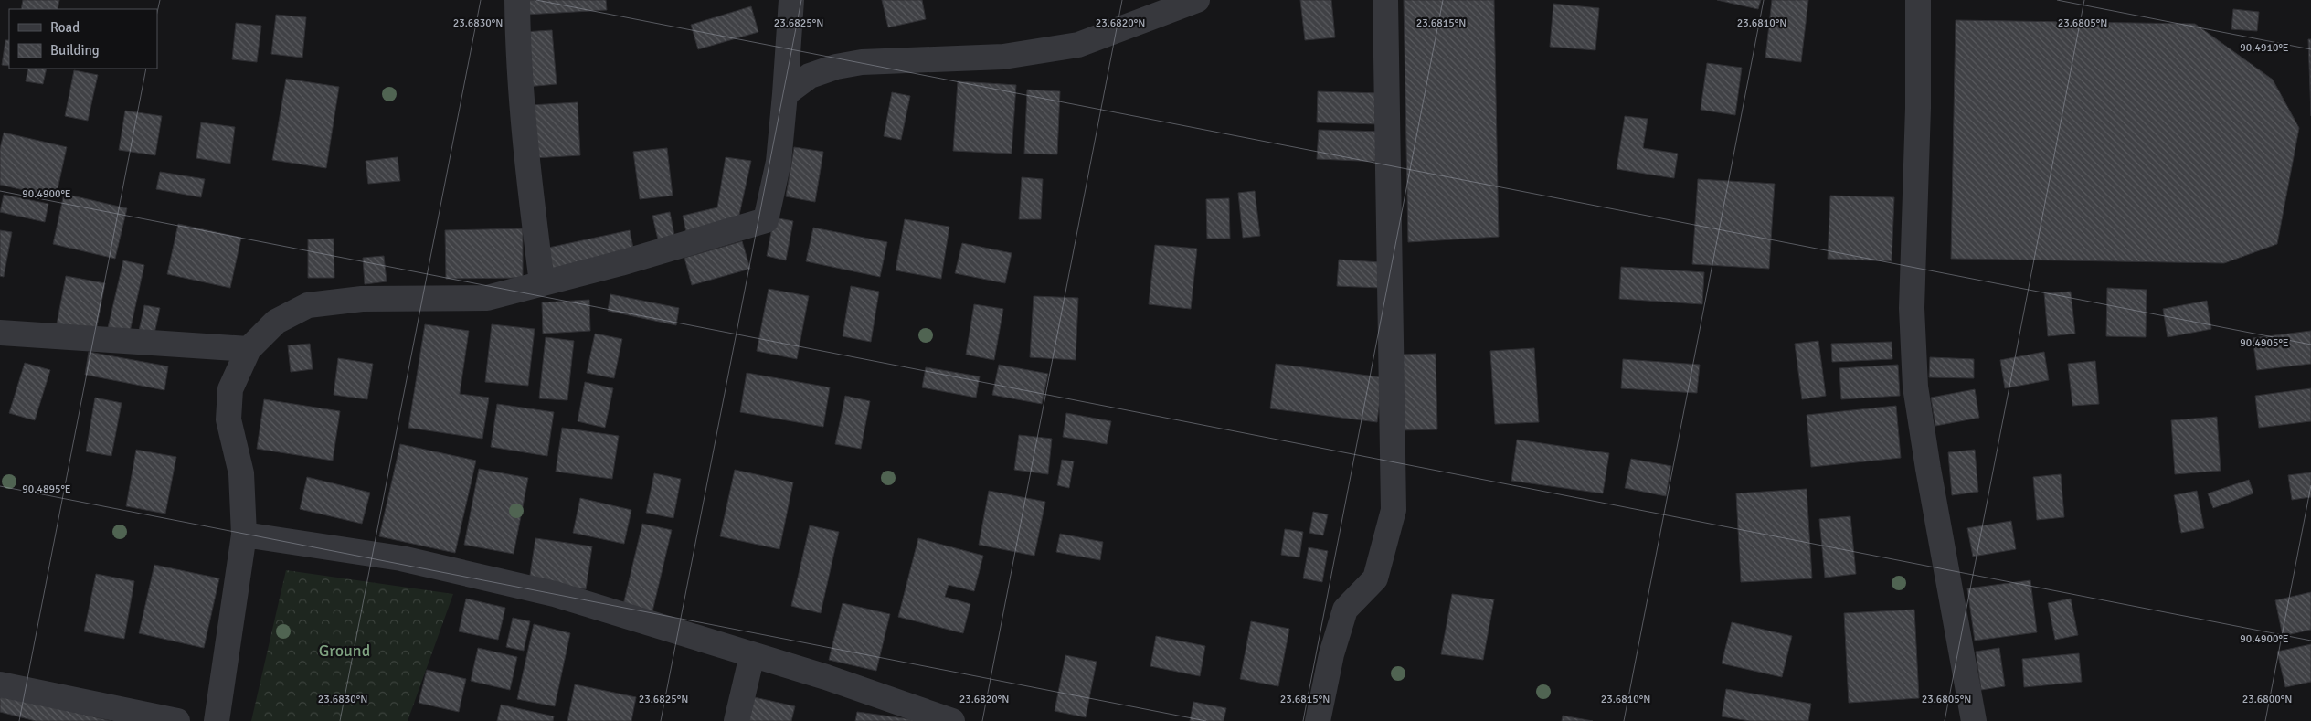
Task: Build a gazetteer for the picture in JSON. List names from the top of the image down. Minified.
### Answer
{"parks":["Ground"],"legend":["Road","Building"],"coordinates":["23.6830°N","23.6825°N","23.6820°N","23.6815°N","23.6810°N","23.6805°N","90.4910°E","90.4900°E","90.4905°E","90.4895°E","23.6800°N"]}
